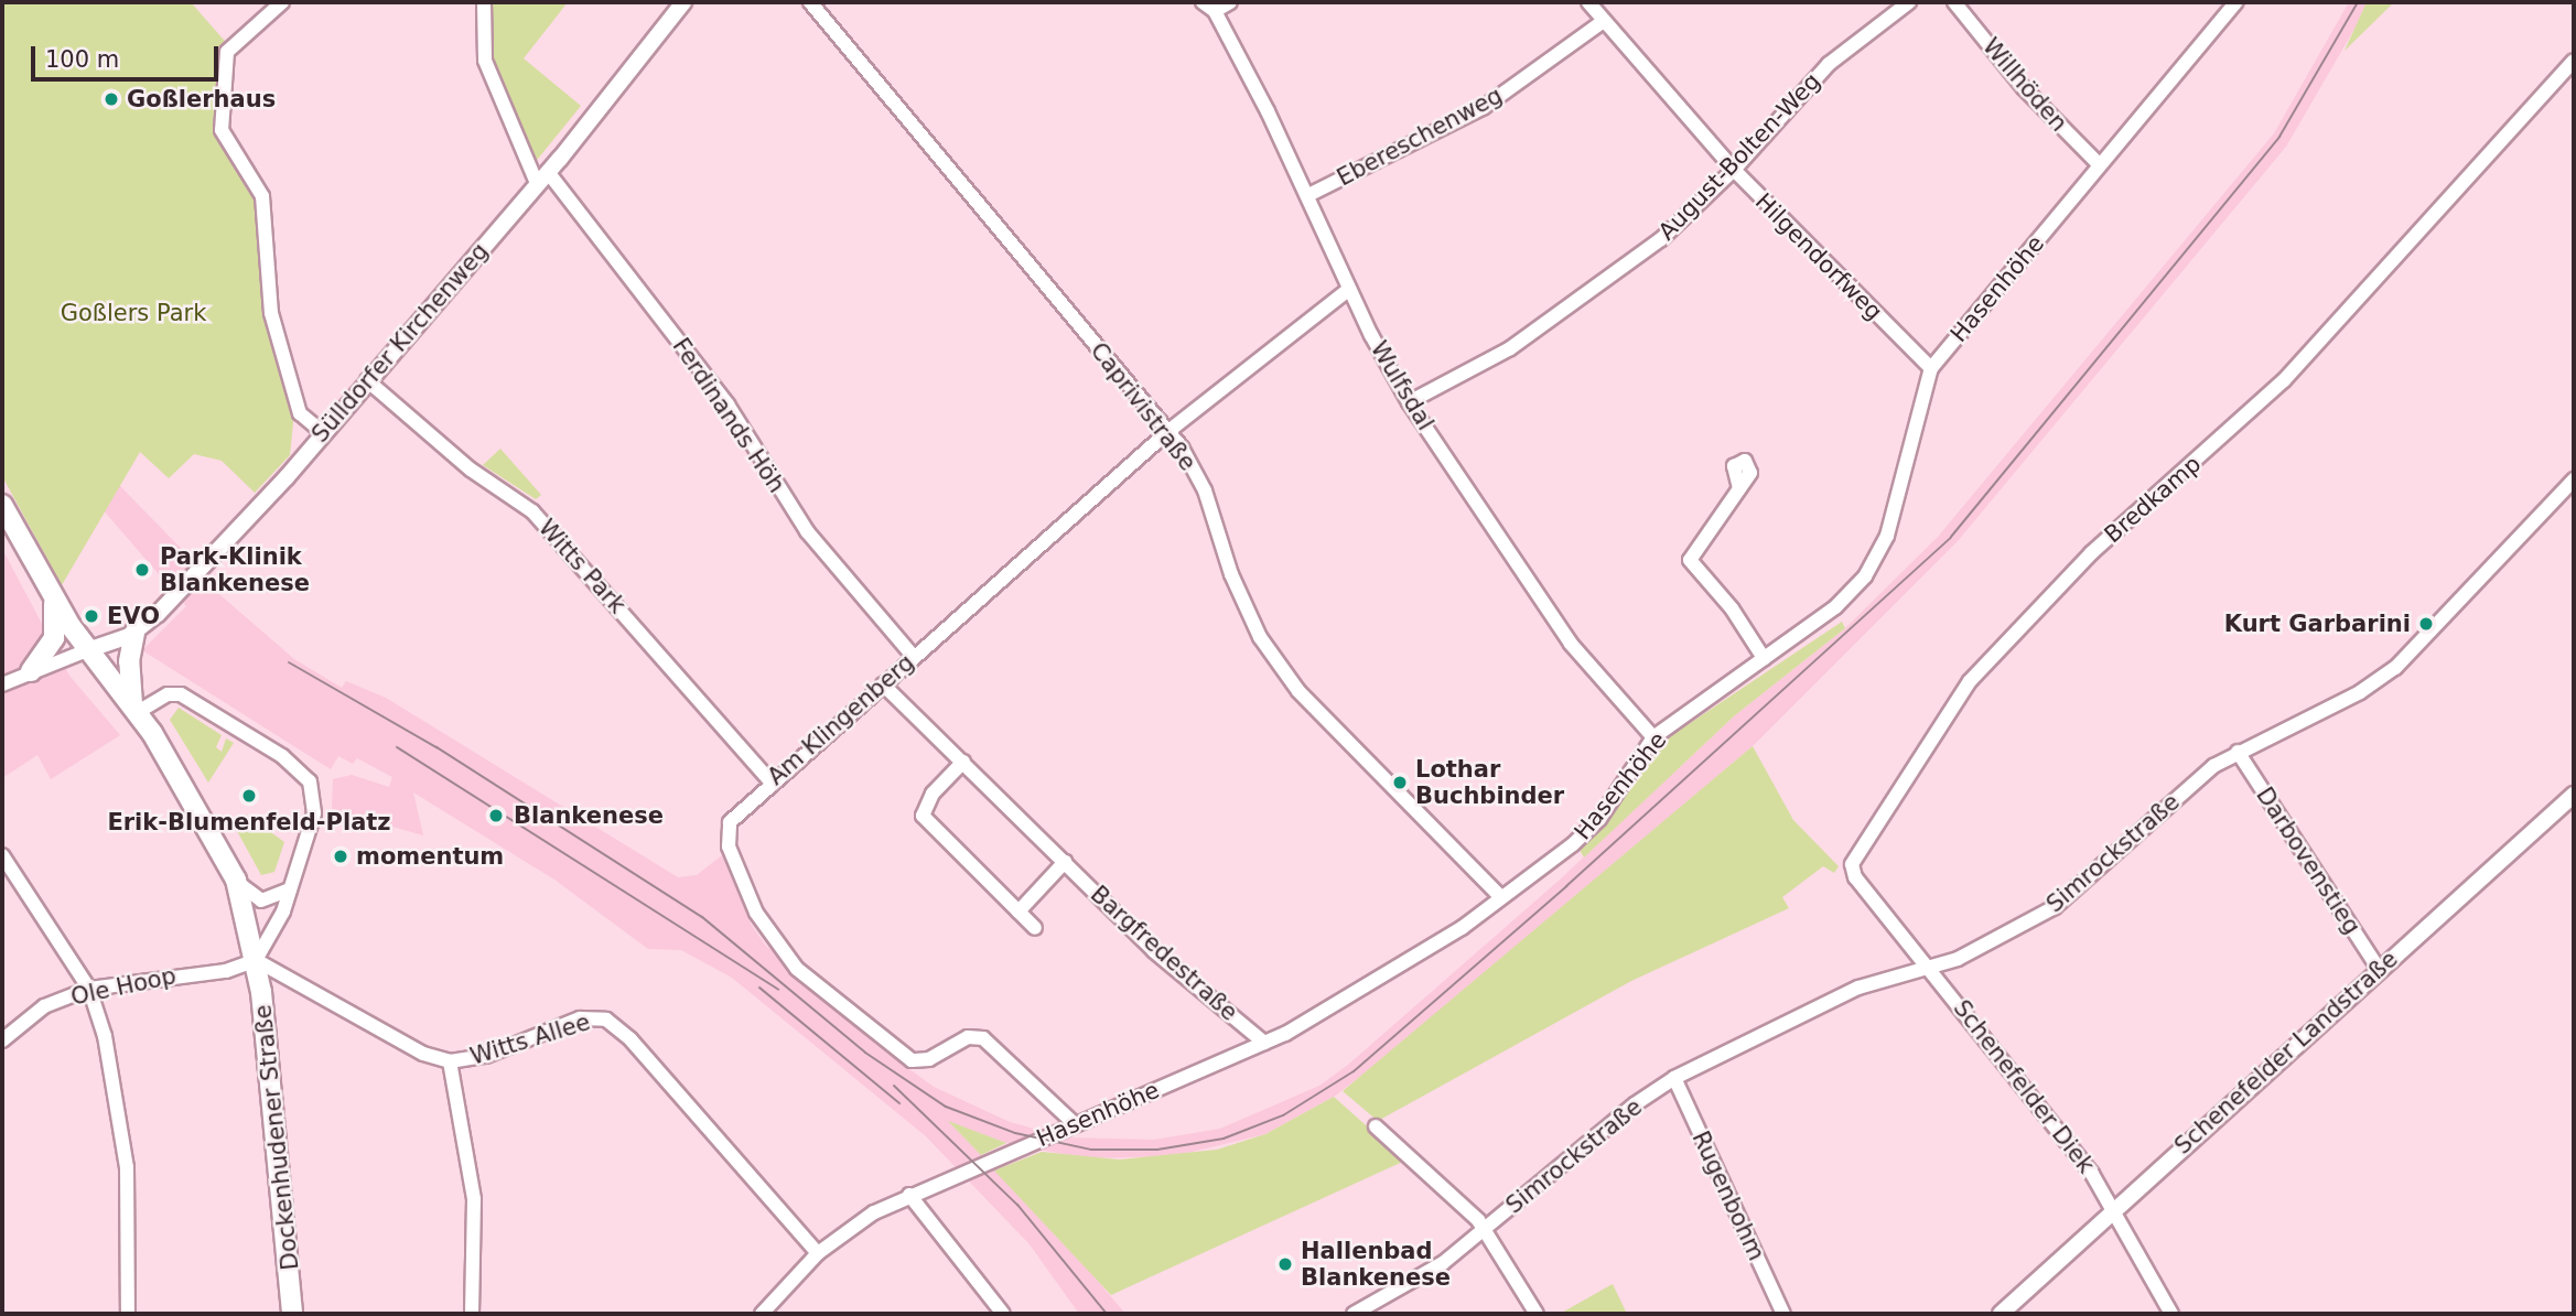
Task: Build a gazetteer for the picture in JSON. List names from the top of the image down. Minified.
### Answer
{"streets":{"main road":["Dockenhudener Straße"],"street":["Willhöden","Ebereschenweg","August-Bolten-Weg","Hilgendorfweg","Hasenhöhe","Sülldorfer Kirchenweg","Wulfsdal","Caprivistraße","Ferdinands Höh","Bredkamp","Witts Park","Am Klingenberg","Simrockstraße","Darbovenstieg","Bargfredestraße","Ole Hoop","Witts Allee","Schenefelder Landstraße","Schenefelder Diek","Rugenbohm"]},"crossings":[["Willhöden","Hasenhöhe"],["Ebereschenweg","Hilgendorfweg"],["Ebereschenweg","Wulfsdal"],["August-Bolten-Weg","Hilgendorfweg"],["August-Bolten-Weg","Wulfsdal"],["Hilgendorfweg","Hasenhöhe"],["Hasenhöhe","Wulfsdal"],["Hasenhöhe","Caprivistraße"],["Hasenhöhe","Am Klingenberg"],["Hasenhöhe","Bargfredestraße"],["Hasenhöhe","Witts Allee"],["Sülldorfer Kirchenweg","Ferdinands Höh"],["Sülldorfer Kirchenweg","Witts Park"],["Wulfsdal","Am Klingenberg"],["Caprivistraße","Am Klingenberg"],["Ferdinands Höh","Am Klingenberg"],["Bredkamp","Simrockstraße"],["Bredkamp","Schenefelder Diek"],["Witts Park","Am Klingenberg"],["Am Klingenberg","Bargfredestraße"],["Simrockstraße","Darbovenstieg"],["Simrockstraße","Schenefelder Diek"],["Simrockstraße","Rugenbohm"],["Darbovenstieg","Schenefelder Landstraße"],["Ole Hoop","Witts Allee"],["Ole Hoop","Dockenhudener Straße"],["Witts Allee","Dockenhudener Straße"],["Schenefelder Landstraße","Schenefelder Diek"]],"parks":["Goßlers Park"],"places":["Goßlerhaus","Park-Klinik Blankenese","EVO","Kurt Garbarini","Lothar Buchbinder","Erik-Blumenfeld-Platz","Blankenese","momentum","Hallenbad Blankenese"],"scale_bar":"100 m"}
